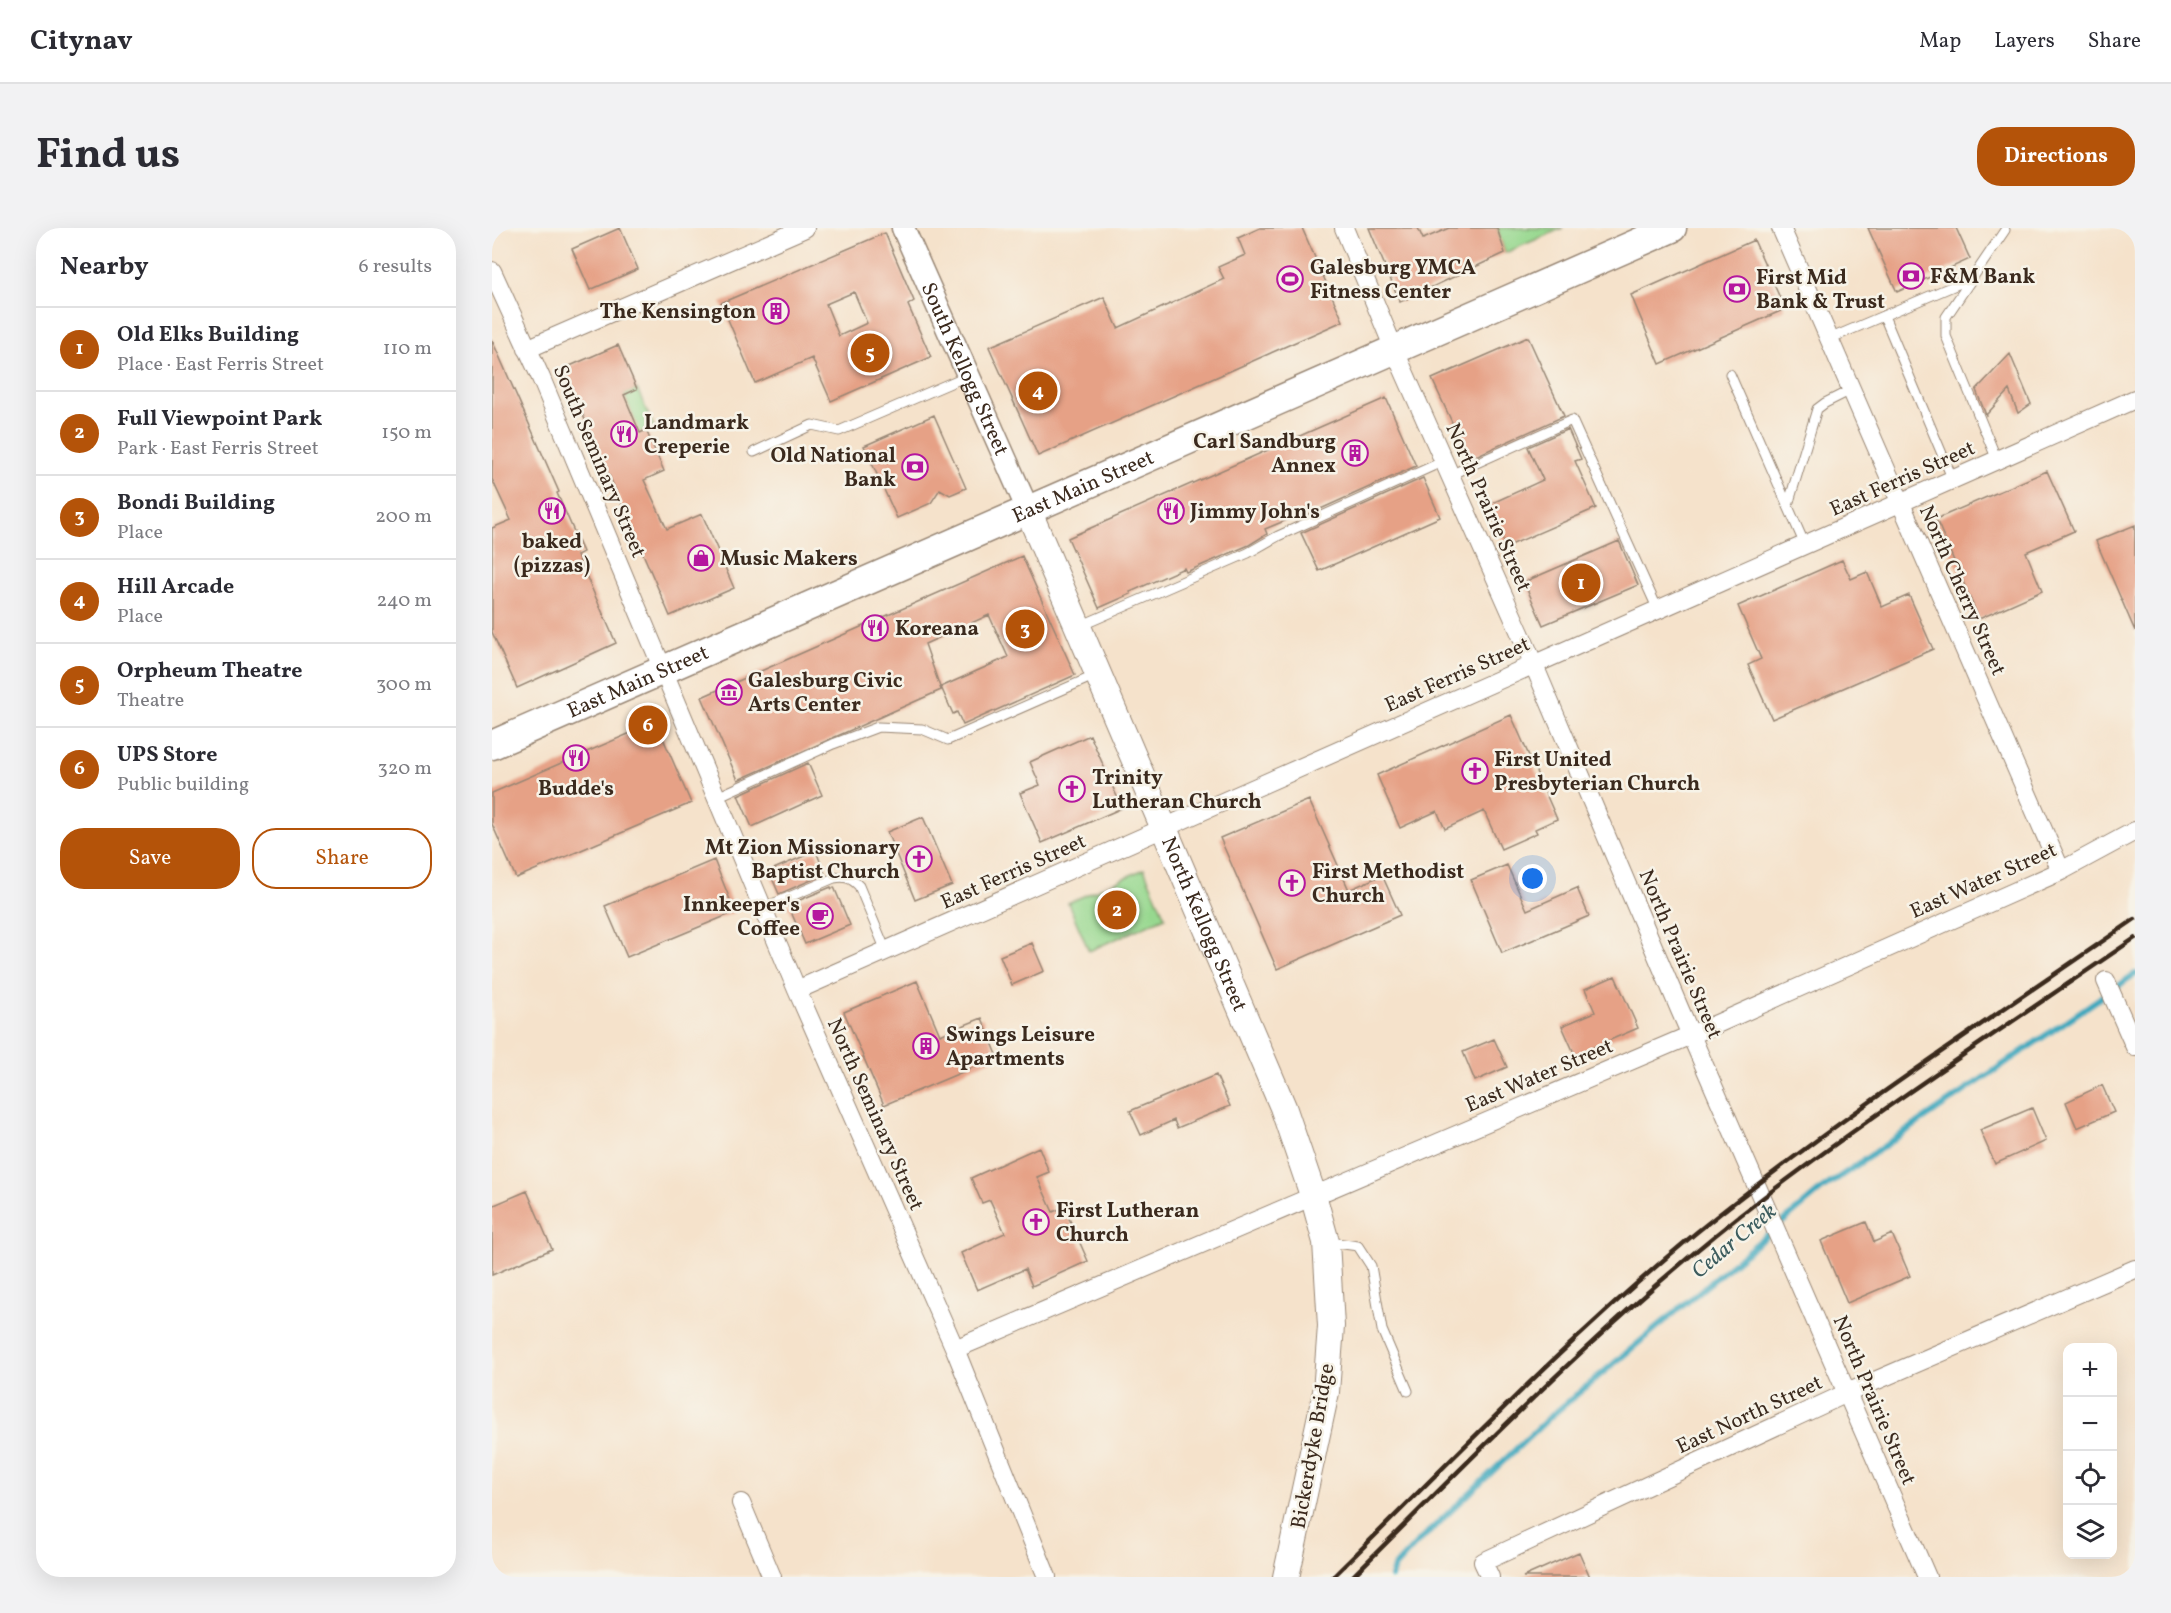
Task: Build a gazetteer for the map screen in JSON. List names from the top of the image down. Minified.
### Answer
{"streets":{"main road":["East Main Street","North Kellogg Street","Bickerdyke Bridge"],"street":["South Kellogg Street","South Seminary Street","East Ferris Street","North Prairie Street","North Cherry Street","East Water Street","North Seminary Street","East North Street"]},"crossings":[["South Kellogg Street","East Main Street"],["South Kellogg Street","North Kellogg Street"],["South Seminary Street","East Main Street"],["South Seminary Street","North Seminary Street"],["East Ferris Street","North Prairie Street"],["East Ferris Street","North Cherry Street"],["East Ferris Street","North Kellogg Street"],["East Ferris Street","North Seminary Street"],["East Main Street","North Prairie Street"],["East Main Street","North Kellogg Street"],["East Main Street","North Seminary Street"],["North Prairie Street","East Water Street"],["North Prairie Street","East North Street"],["North Cherry Street","East Water Street"],["East Water Street","North Kellogg Street"],["East Water Street","North Seminary Street"],["North Kellogg Street","Bickerdyke Bridge"]],"water":["Cedar Creek"],"places":{"bank":["F&M Bank","First Mid Bank & Trust","Old National Bank"],"sports":["Galesburg YMCA Fitness Center"],"building":["The Kensington","Carl Sandburg Annex","Swings Leisure Apartments"],"restaurant":["Landmark Creperie","baked (pizzas)","Jimmy John's","Koreana","Budde's"],"shop":["Music Makers"],"museum":["Galesburg Civic Arts Center"],"church":["First United Presbyterian Church","Trinity Lutheran Church","Mt Zion Missionary Baptist Church","First Methodist Church","First Lutheran Church"],"cafe":["Innkeeper's Coffee"]},"page":{"header":"Citynav","nav":["Map","Layers","Share"],"title":"Find us","buttons":["Directions",["Save","Share"]],"heading":["Nearby","6 results"],"list":[{"mark":"1","name":"Old Elks Building","note":"Place · East Ferris Street","value":"110 m"},{"mark":"2","name":"Full Viewpoint Park","note":"Park · East Ferris Street","value":"150 m"},{"mark":"3","name":"Bondi Building","note":"Place","value":"200 m"},{"mark":"4","name":"Hill Arcade","note":"Place","value":"240 m"},{"mark":"5","name":"Orpheum Theatre","note":"Theatre","value":"300 m"},{"mark":"6","name":"UPS Store","note":"Public building","value":"320 m"}],"pins":["5","4","1","3","6","2"],"map_buttons":["+","−"]}}
